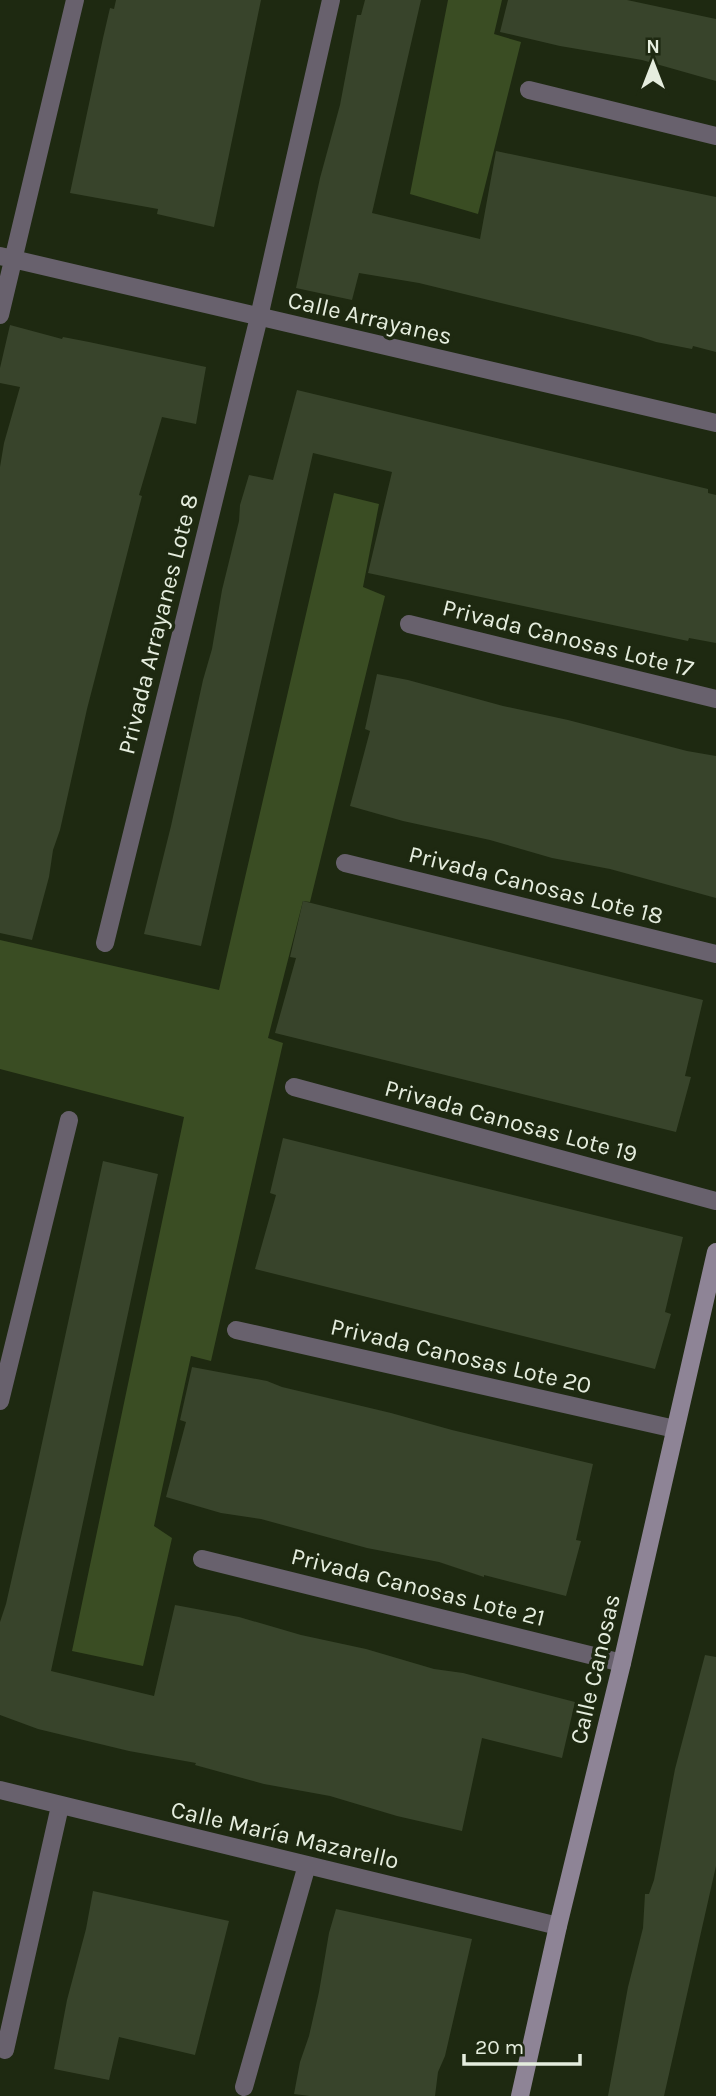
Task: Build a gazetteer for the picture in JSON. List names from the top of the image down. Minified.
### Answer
{"streets":{"street":["Calle Arrayanes","Privada Arrayanes Lote 8","Privada Canosas Lote 17","Privada Canosas Lote 18","Privada Canosas Lote 19","Privada Canosas Lote 20","Privada Canosas Lote 21","Calle Canosas","Calle María Mazarello"]},"crossings":[["Calle Arrayanes","Privada Arrayanes Lote 8"],["Privada Canosas Lote 20","Calle Canosas"],["Privada Canosas Lote 21","Calle Canosas"],["Calle Canosas","Calle María Mazarello"]],"scale_bar":"20 m","north":"top"}
